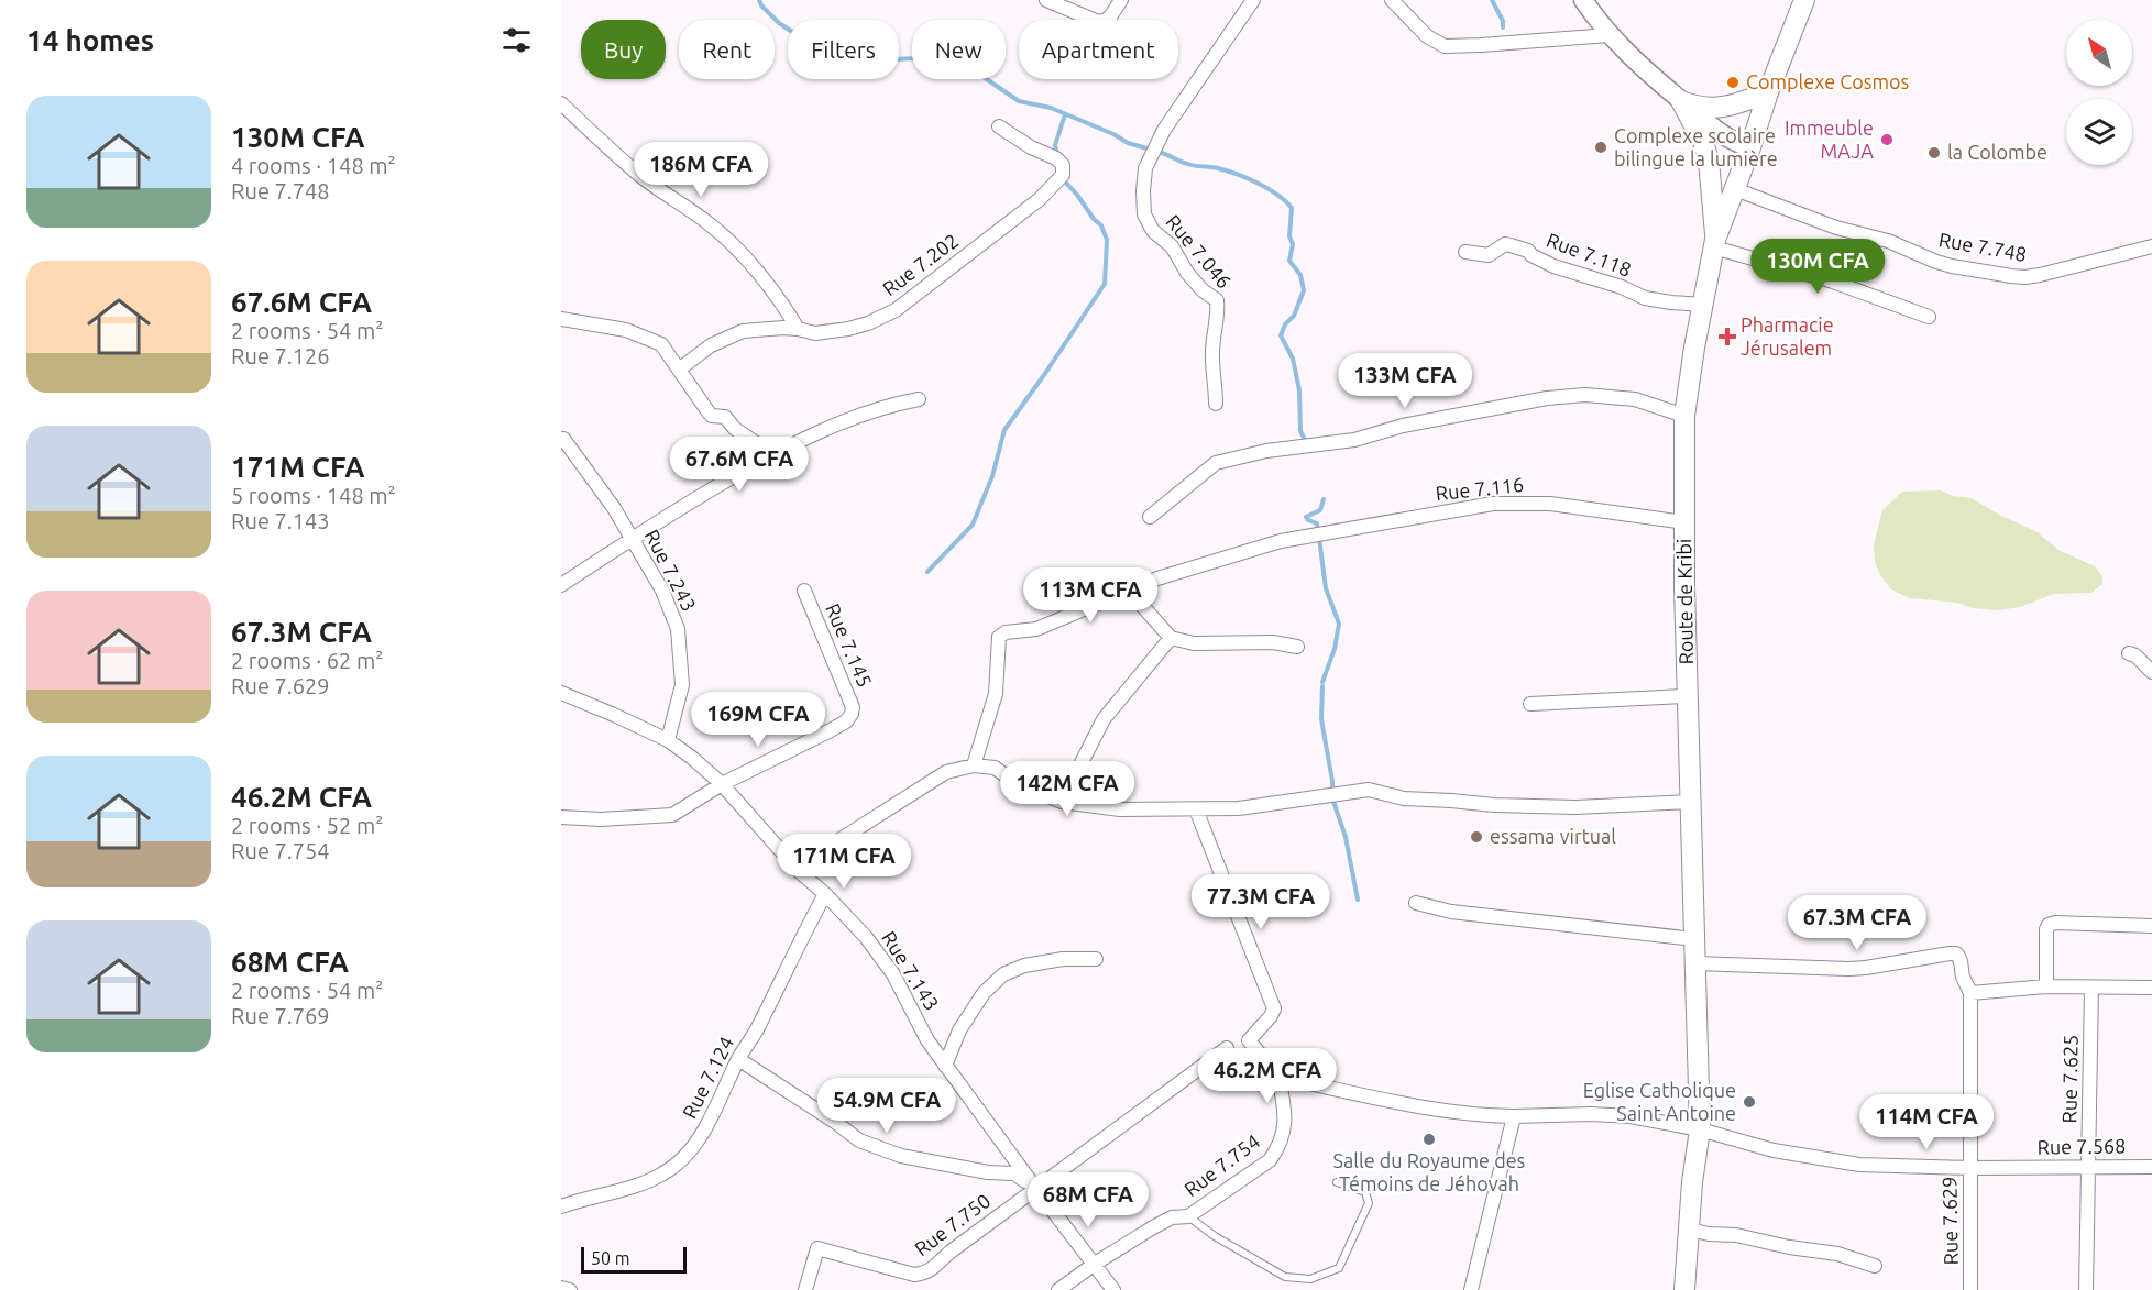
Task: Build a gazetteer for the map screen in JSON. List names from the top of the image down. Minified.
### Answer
{"streets":{"main road":["Route de Kribi"],"street":["Rue 7.748","Rue 7.046","Rue 7.118","Rue 7.202","Rue 7.116","Rue 7.243","Rue 7.145","Rue 7.143","Rue 7.124","Rue 7.625","Rue 7.568","Rue 7.754","Rue 7.629","Rue 7.750"]},"crossings":[["Rue 7.748","Route de Kribi"],["Rue 7.118","Route de Kribi"],["Rue 7.116","Route de Kribi"],["Rue 7.243","Rue 7.143"],["Route de Kribi","Rue 7.568"],["Route de Kribi","Rue 7.629"],["Rue 7.145","Rue 7.143"],["Rue 7.143","Rue 7.124"],["Rue 7.143","Rue 7.754"],["Rue 7.143","Rue 7.750"],["Rue 7.625","Rue 7.568"],["Rue 7.568","Rue 7.629"]],"places":{"other":["Complexe Cosmos","Immeuble MAJA","Complexe scolaire bilingue la lumière","la Colombe","essama virtual","Eglise Catholique Saint Antoine","Salle du Royaume des Témoins de Jéhovah"],"health":["Pharmacie Jérusalem"]},"scale_bar":"50 m","north":"top left","page":{"heading":"14 homes","chip":["Buy","Rent","Filters","New","Apartment"],"list":[{"name":"130M CFA","note":"4 rooms · 148 m² · Rue 7.748"},{"name":"67.6M CFA","note":"2 rooms · 54 m² · Rue 7.126"},{"name":"171M CFA","note":"5 rooms · 148 m² · Rue 7.143"},{"name":"67.3M CFA","note":"2 rooms · 62 m² · Rue 7.629"},{"name":"46.2M CFA","note":"2 rooms · 52 m² · Rue 7.754"},{"name":"68M CFA","note":"2 rooms · 54 m² · Rue 7.769"}],"price":["186M CFA","130M CFA","133M CFA","67.6M CFA","113M CFA","169M CFA","142M CFA","171M CFA","77.3M CFA","67.3M CFA","46.2M CFA","54.9M CFA","114M CFA","68M CFA"],"scale":"50 m"}}
